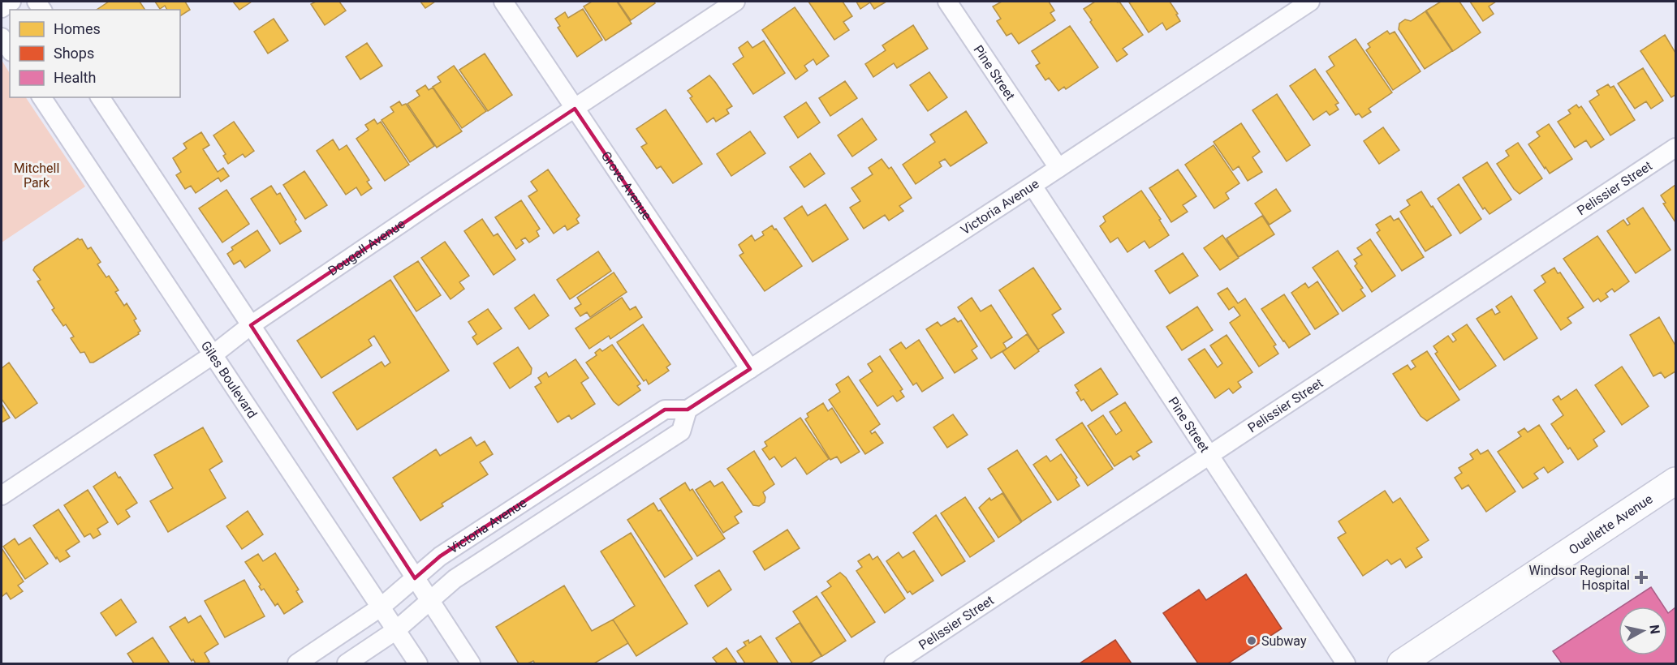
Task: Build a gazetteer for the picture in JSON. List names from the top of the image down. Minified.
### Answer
{"streets":{"main road":["Ouellette Avenue"],"street":["Pine Street","Grove Avenue","Pelissier Street","Victoria Avenue","Dougall Avenue","Giles Boulevard"]},"crossings":[["Pine Street","Pelissier Street"],["Pine Street","Victoria Avenue"],["Grove Avenue","Victoria Avenue"],["Grove Avenue","Dougall Avenue"],["Victoria Avenue","Giles Boulevard"],["Dougall Avenue","Giles Boulevard"]],"parks":["Mitchell Park"],"places":{"health":["Windsor Regional Hospital"],"other":["Subway"]},"legend":["Homes","Shops","Health"],"north":"right"}
